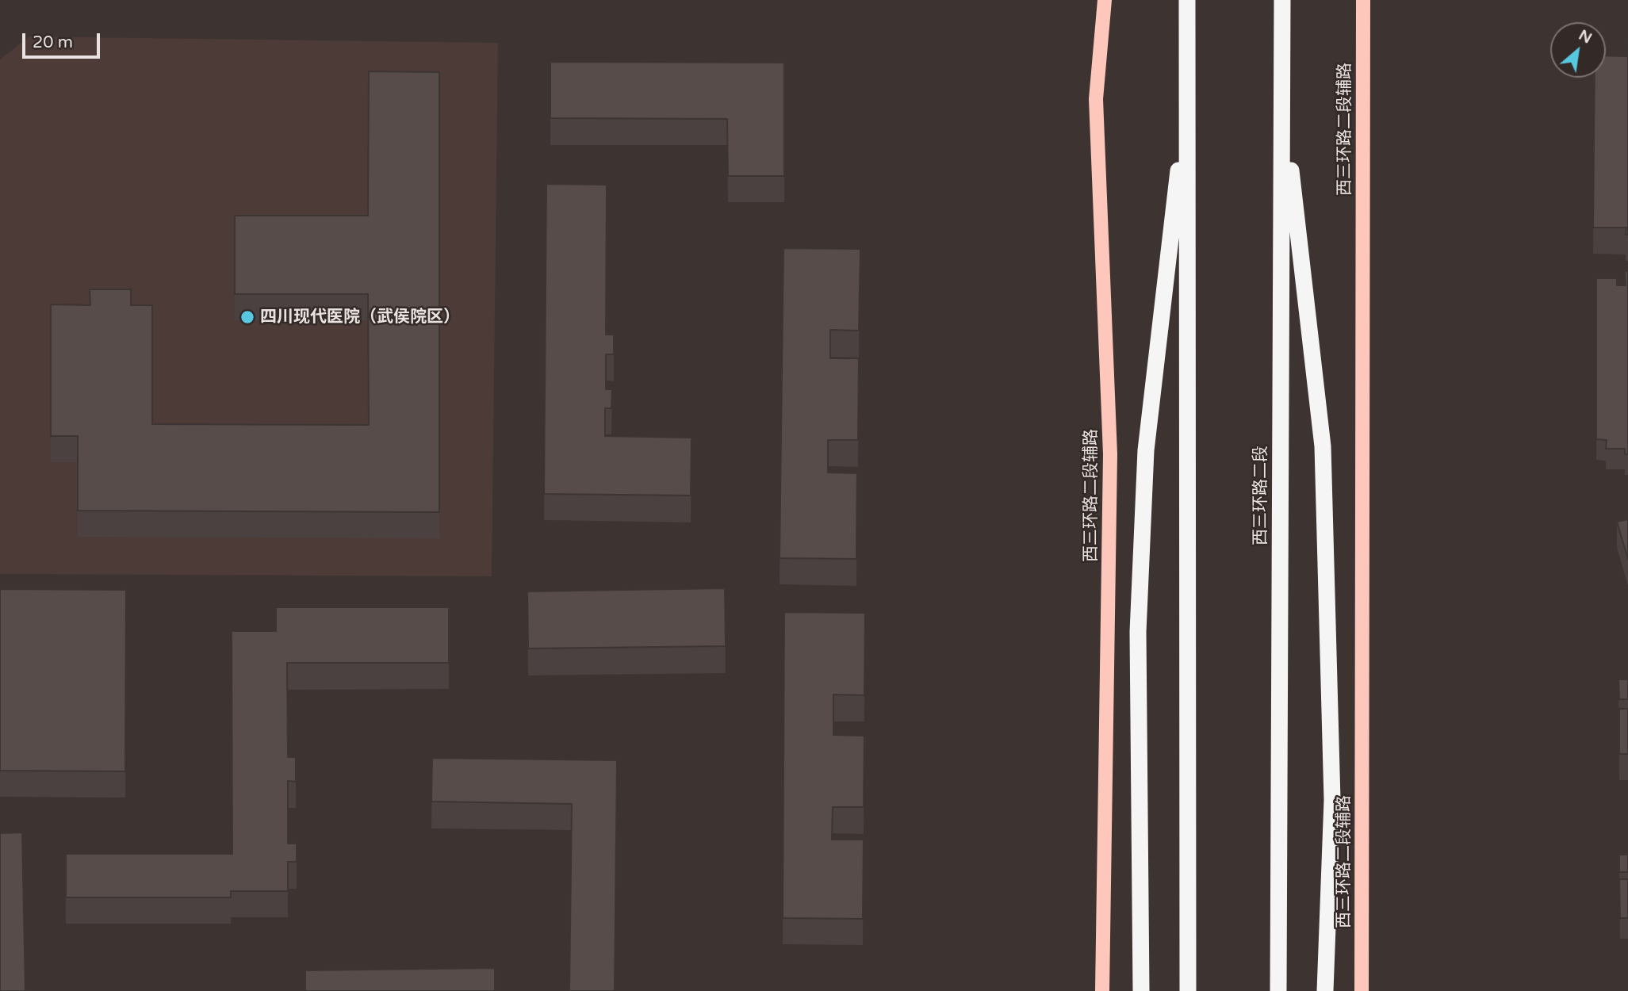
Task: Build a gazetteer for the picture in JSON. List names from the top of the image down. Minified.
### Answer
{"streets":{"highway":["西三环路二段"],"main road":["西三环路二段辅路"]},"places":["四川现代医院（武侯院区）"],"scale_bar":"20 m","north":"top right"}
